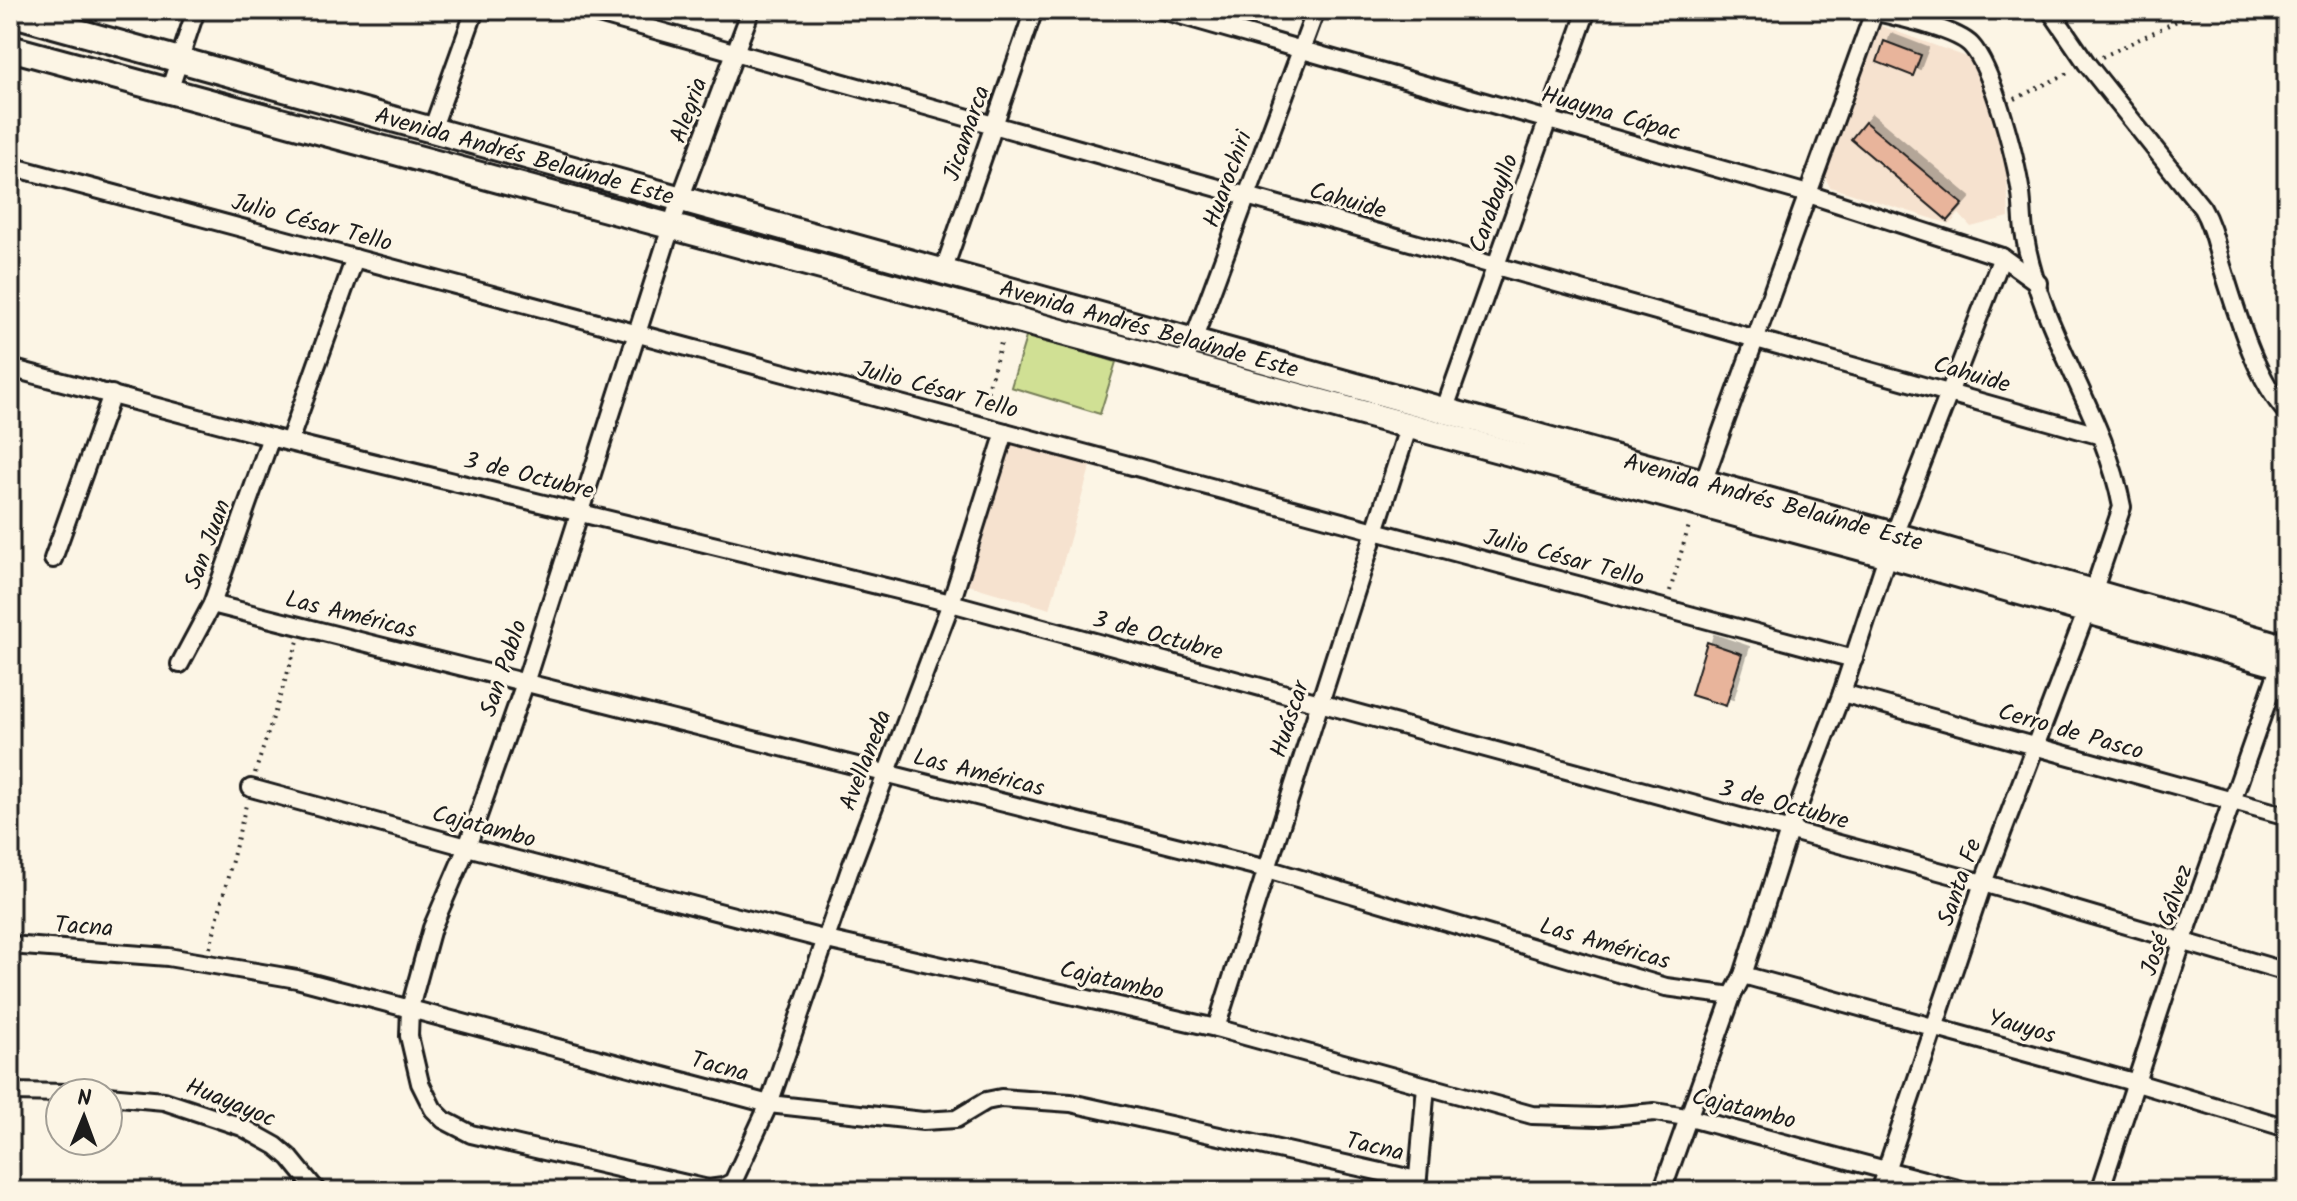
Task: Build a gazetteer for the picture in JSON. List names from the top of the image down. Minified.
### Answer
{"streets":{"street":["Alegria","Huayna Cápac","Jicamarca","Avenida Andrés Belaúnde Este","Huarochiri","Cahuide","Carabayllo","Julio César Tello","3 de Octubre","San Juan","Las Américas","San Pablo","Huáscar","Cerro de Pasco","Avellaneda","Cajatambo","Santa Fe","José Gálvez","Tacna","Yauyos","Huayayoc"]},"crossings":[["Alegria","Avenida Andrés Belaúnde Este"],["Alegria","Cahuide"],["Alegria","San Pablo"],["Huayna Cápac","Huarochiri"],["Huayna Cápac","Carabayllo"],["Huayna Cápac","Santa Fe"],["Jicamarca","Avenida Andrés Belaúnde Este"],["Jicamarca","Cahuide"],["Avenida Andrés Belaúnde Este","Huarochiri"],["Avenida Andrés Belaúnde Este","Carabayllo"],["Avenida Andrés Belaúnde Este","San Pablo"],["Avenida Andrés Belaúnde Este","Huáscar"],["Avenida Andrés Belaúnde Este","Santa Fe"],["Avenida Andrés Belaúnde Este","José Gálvez"],["Huarochiri","Cahuide"],["Cahuide","Carabayllo"],["Cahuide","Santa Fe"],["Julio César Tello","San Pablo"],["Julio César Tello","Huáscar"],["Julio César Tello","Avellaneda"],["3 de Octubre","San Juan"],["3 de Octubre","San Pablo"],["3 de Octubre","Huáscar"],["3 de Octubre","Avellaneda"],["3 de Octubre","Santa Fe"],["3 de Octubre","José Gálvez"],["San Juan","Las Américas"],["Las Américas","San Pablo"],["Las Américas","Huáscar"],["Las Américas","Avellaneda"],["San Pablo","Avellaneda"],["San Pablo","Cajatambo"],["San Pablo","Tacna"],["Huáscar","Cajatambo"],["Cerro de Pasco","Santa Fe"],["Cerro de Pasco","José Gálvez"],["Avellaneda","Cajatambo"],["Avellaneda","Tacna"],["Cajatambo","Santa Fe"],["Santa Fe","Yauyos"],["José Gálvez","Yauyos"]],"north":"top"}
